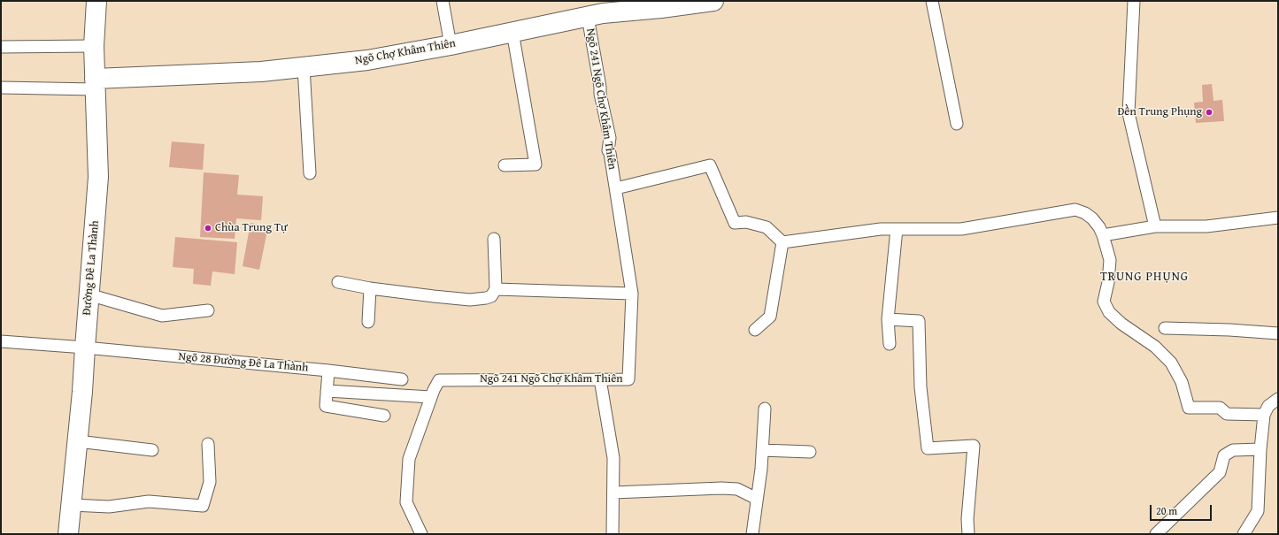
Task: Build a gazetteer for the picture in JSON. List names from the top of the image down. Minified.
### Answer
{"streets":{"street":["Ngõ Chợ Khâm Thiên","Đường Đê La Thành"],"lane":["Ngõ 241 Ngõ Chợ Khâm Thiên","Ngõ 28 Đường Đê La Thành"]},"crossings":[["Ngõ Chợ Khâm Thiên","Ngõ 241 Ngõ Chợ Khâm Thiên"],["Ngõ Chợ Khâm Thiên","Đường Đê La Thành"],["Đường Đê La Thành","Ngõ 28 Đường Đê La Thành"]],"districts":["TRUNG PHỤNG"],"places":["Đền Trung Phụng","Chùa Trung Tự"],"scale_bar":"20 m"}
